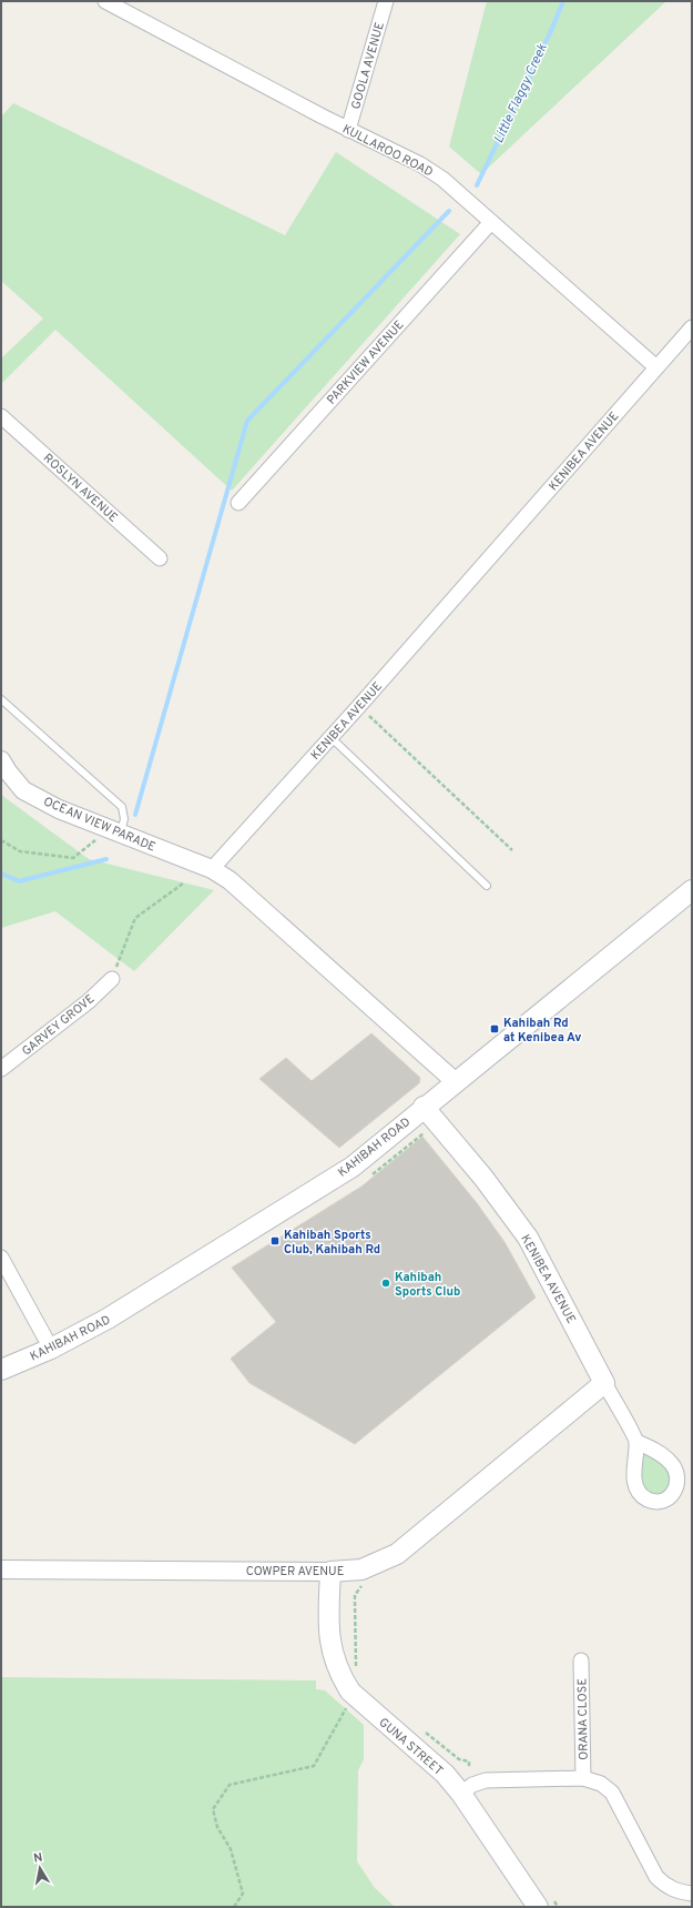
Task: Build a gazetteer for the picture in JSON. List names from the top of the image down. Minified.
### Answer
{"streets":{"main road":["KENIBEA AVENUE","KAHIBAH ROAD","COWPER AVENUE","GUNA STREET"],"street":["GOOLA AVENUE","KULLAROO ROAD","PARKVIEW AVENUE","ROSLYN AVENUE","OCEAN VIEW PARADE","GARVEY GROVE","ORANA CLOSE"]},"crossings":[["GOOLA AVENUE","KULLAROO ROAD"],["KULLAROO ROAD","PARKVIEW AVENUE"],["KULLAROO ROAD","KENIBEA AVENUE"],["KENIBEA AVENUE","OCEAN VIEW PARADE"],["KENIBEA AVENUE","KAHIBAH ROAD"],["KENIBEA AVENUE","COWPER AVENUE"],["COWPER AVENUE","GUNA STREET"]],"water":["Little Flaggy Creek"],"places":{"transit":["Kahibah Rd at Kenibea Av","Kahibah Sports Club, Kahibah Rd"],"other":["Kahibah Sports Club"]},"north":"top"}
